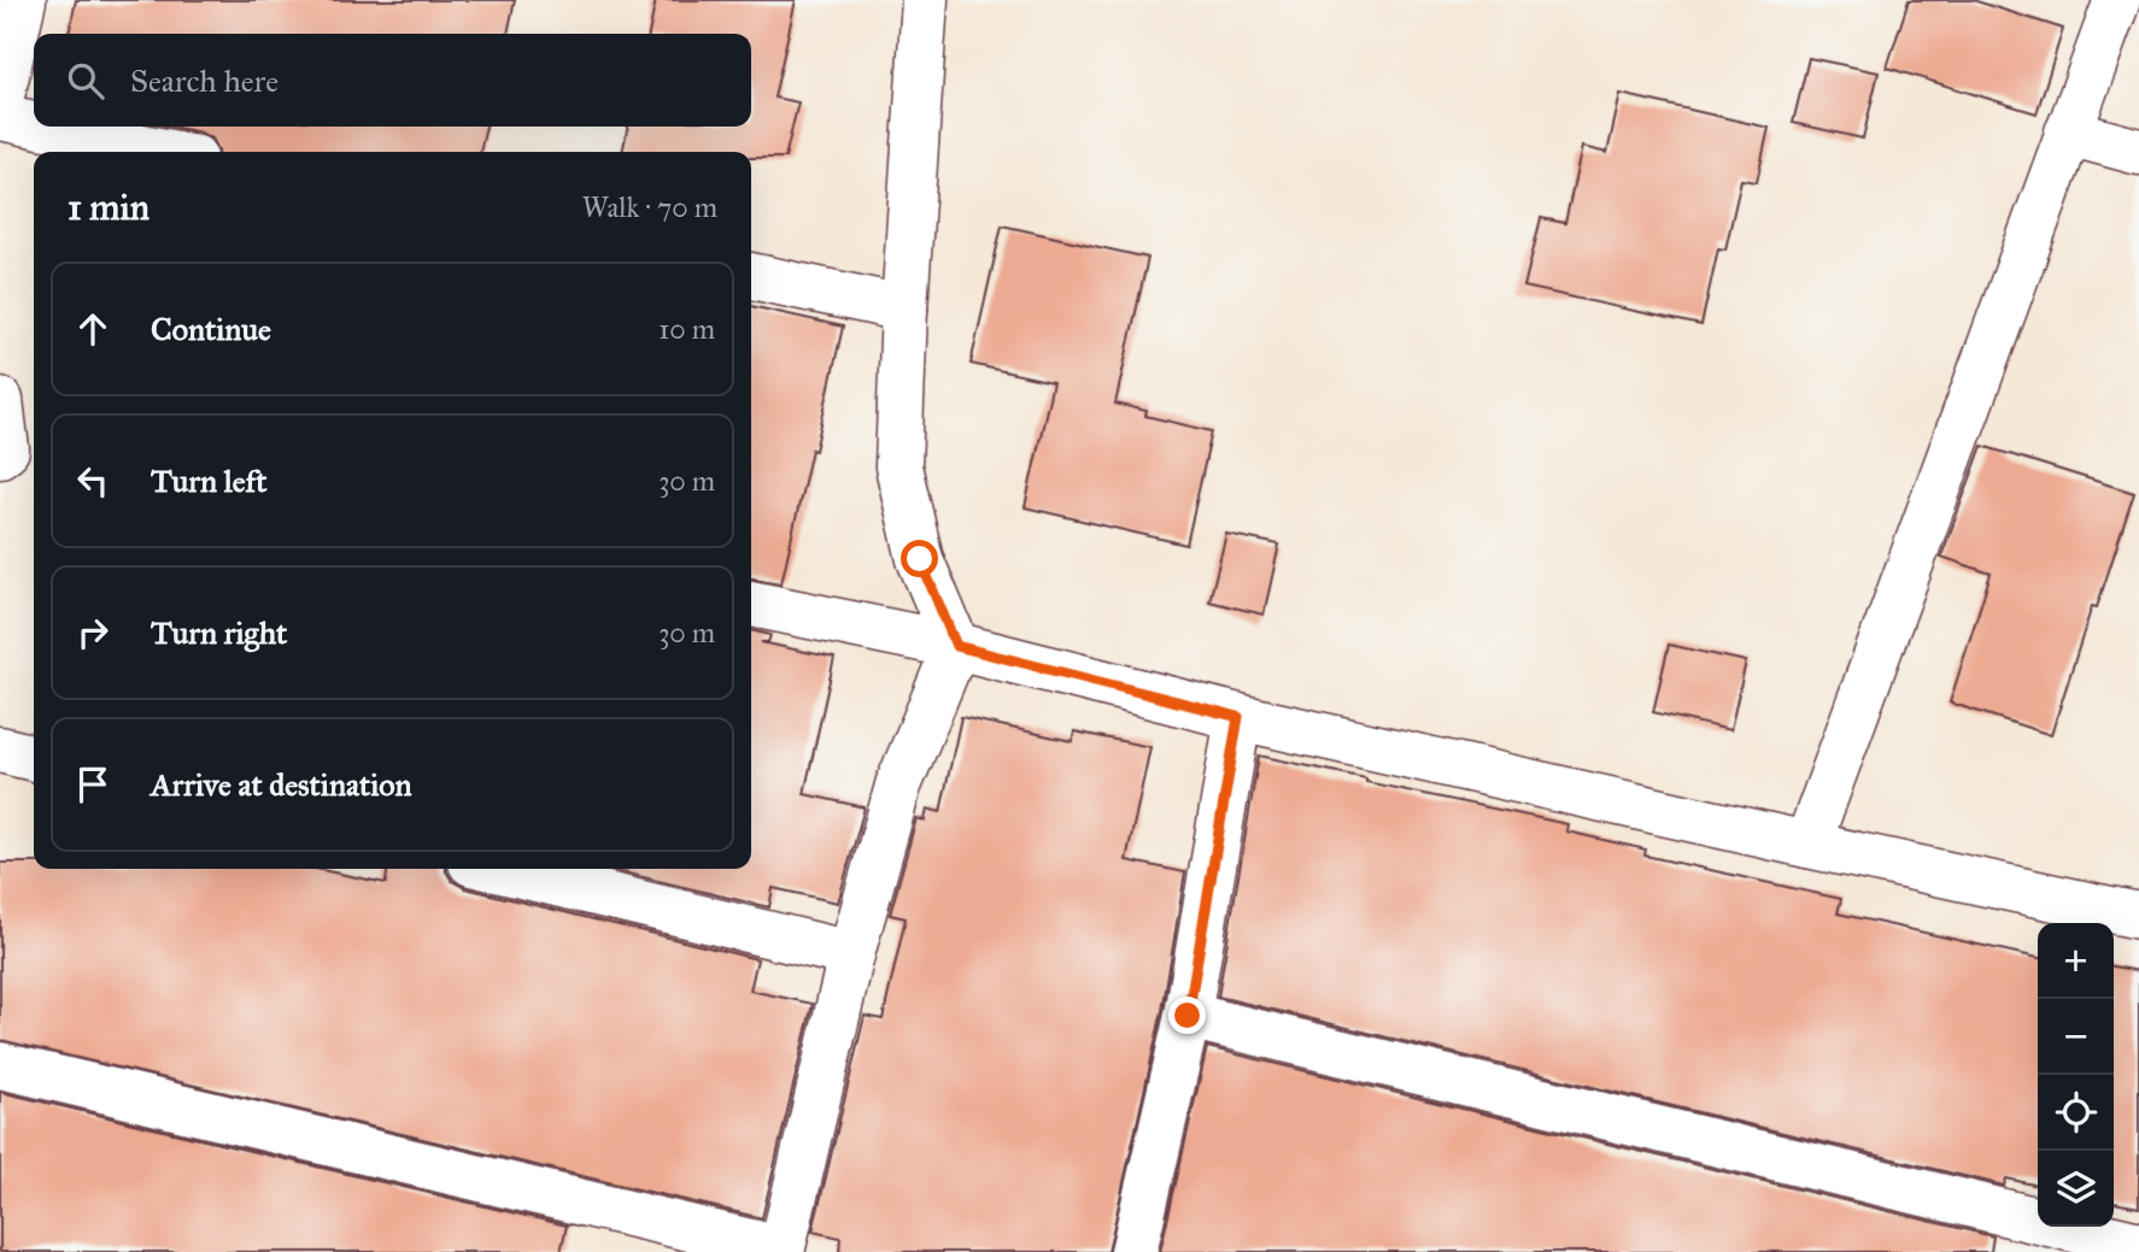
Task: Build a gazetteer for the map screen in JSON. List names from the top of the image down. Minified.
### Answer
{"page":{"search":"Search here","heading":["1 min","Walk · 70 m"],"list":[["Continue","10 m"],["Turn left","30 m"],["Turn right","30 m"],"Arrive at destination"],"map_buttons":["+","−"]}}
